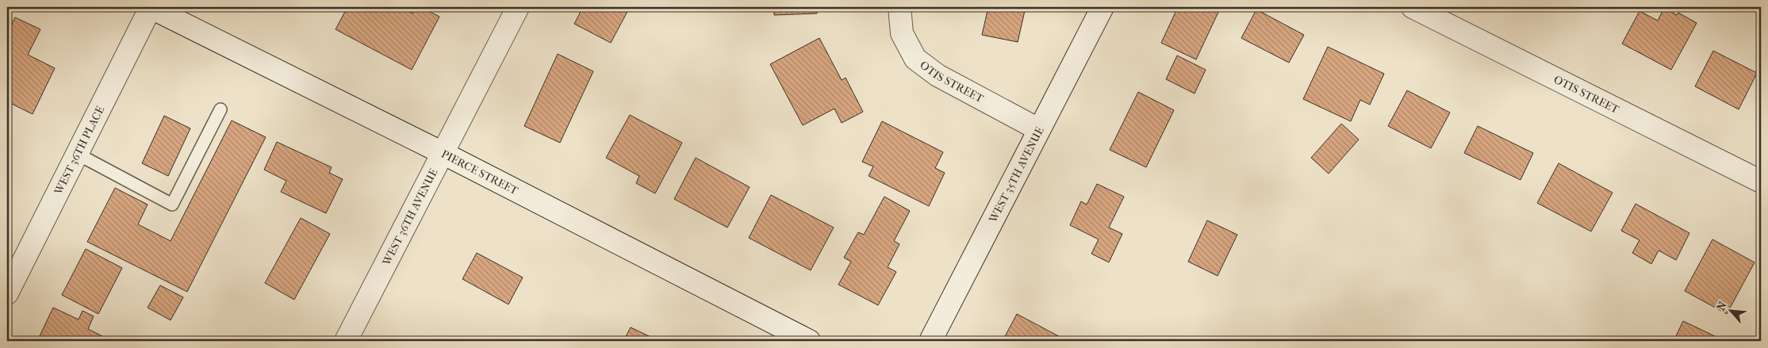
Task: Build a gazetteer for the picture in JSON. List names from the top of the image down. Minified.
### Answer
{"streets":{"street":["OTIS STREET","WEST 36TH PLACE","PIERCE STREET","WEST 35TH AVENUE","WEST 36TH AVENUE"]},"crossings":[["OTIS STREET","WEST 35TH AVENUE"],["WEST 36TH PLACE","PIERCE STREET"],["PIERCE STREET","WEST 36TH AVENUE"]],"north":"top left"}
